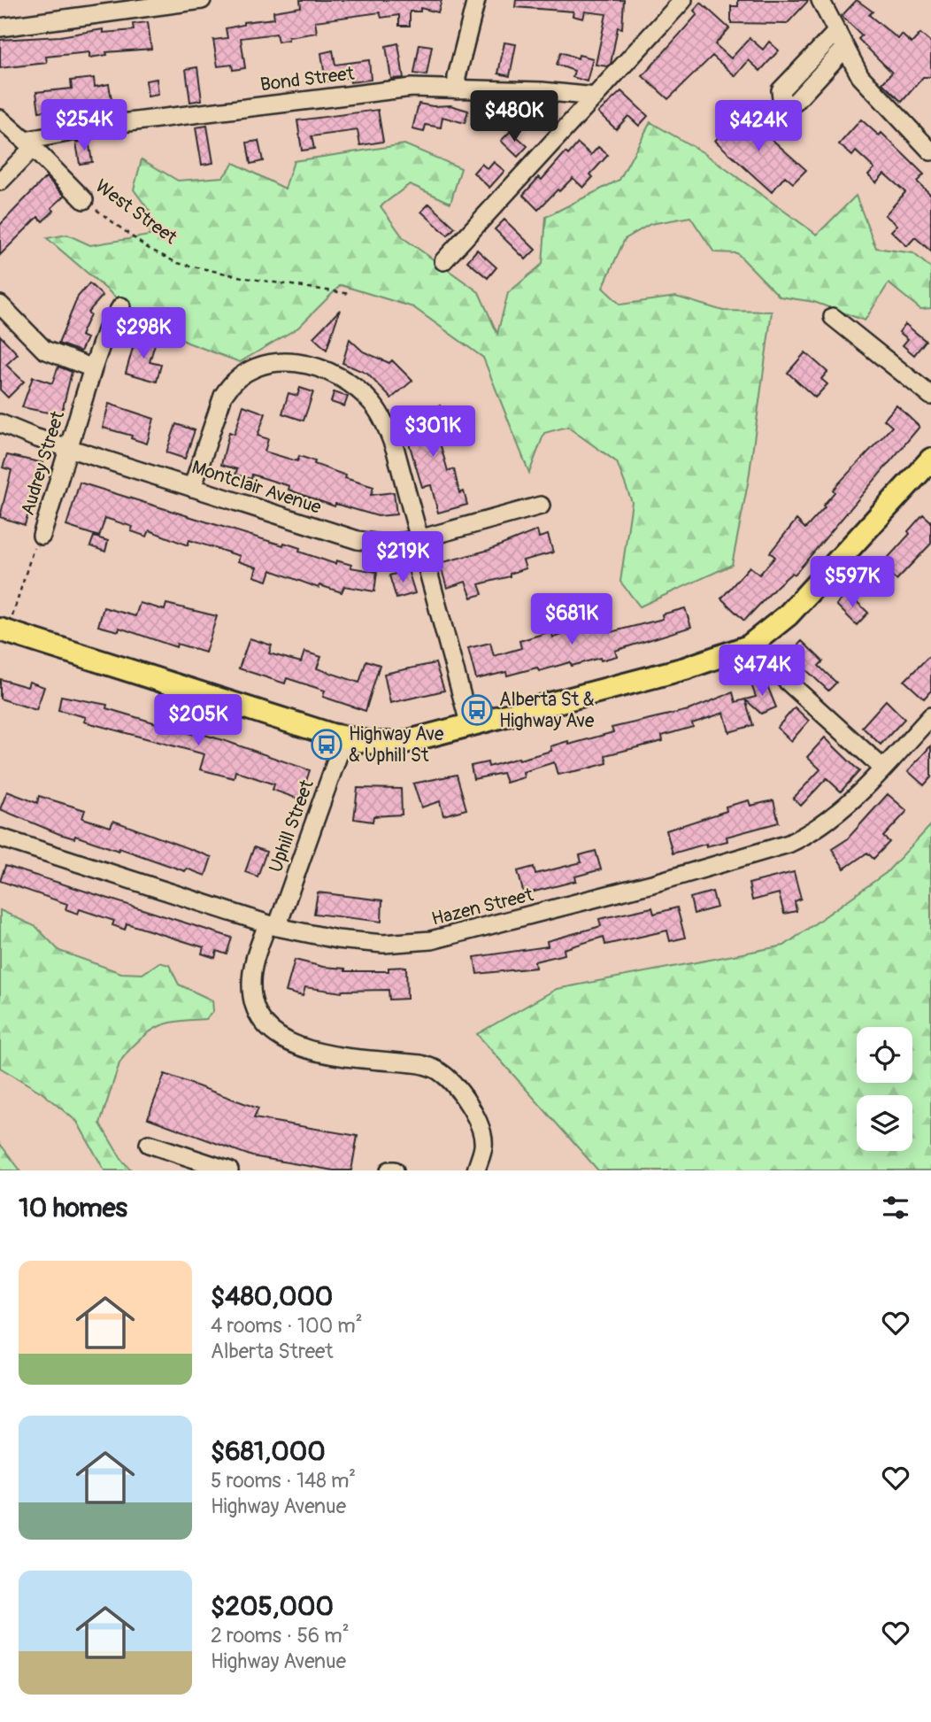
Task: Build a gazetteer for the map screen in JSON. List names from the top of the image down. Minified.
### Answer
{"streets":{"street":["Bond Street","West Street","Audrey Street","Montclair Avenue","Uphill Street","Hazen Street"]},"crossings":[["Bond Street","West Street"],["Audrey Street","Montclair Avenue"],["Uphill Street","Hazen Street"]],"places":{"bus stop":["Alberta St & Highway Ave","Highway Ave & Uphill St"]},"page":{"price":["$480K","$254K","$424K","$298K","$301K","$219K","$597K","$681K","$474K","$205K"],"heading":"10 homes","list":[{"name":"$480,000","note":"4 rooms · 100 m² · Alberta Street"},{"name":"$681,000","note":"5 rooms · 148 m² · Highway Avenue"},{"name":"$205,000","note":"2 rooms · 56 m² · Highway Avenue"}]}}
